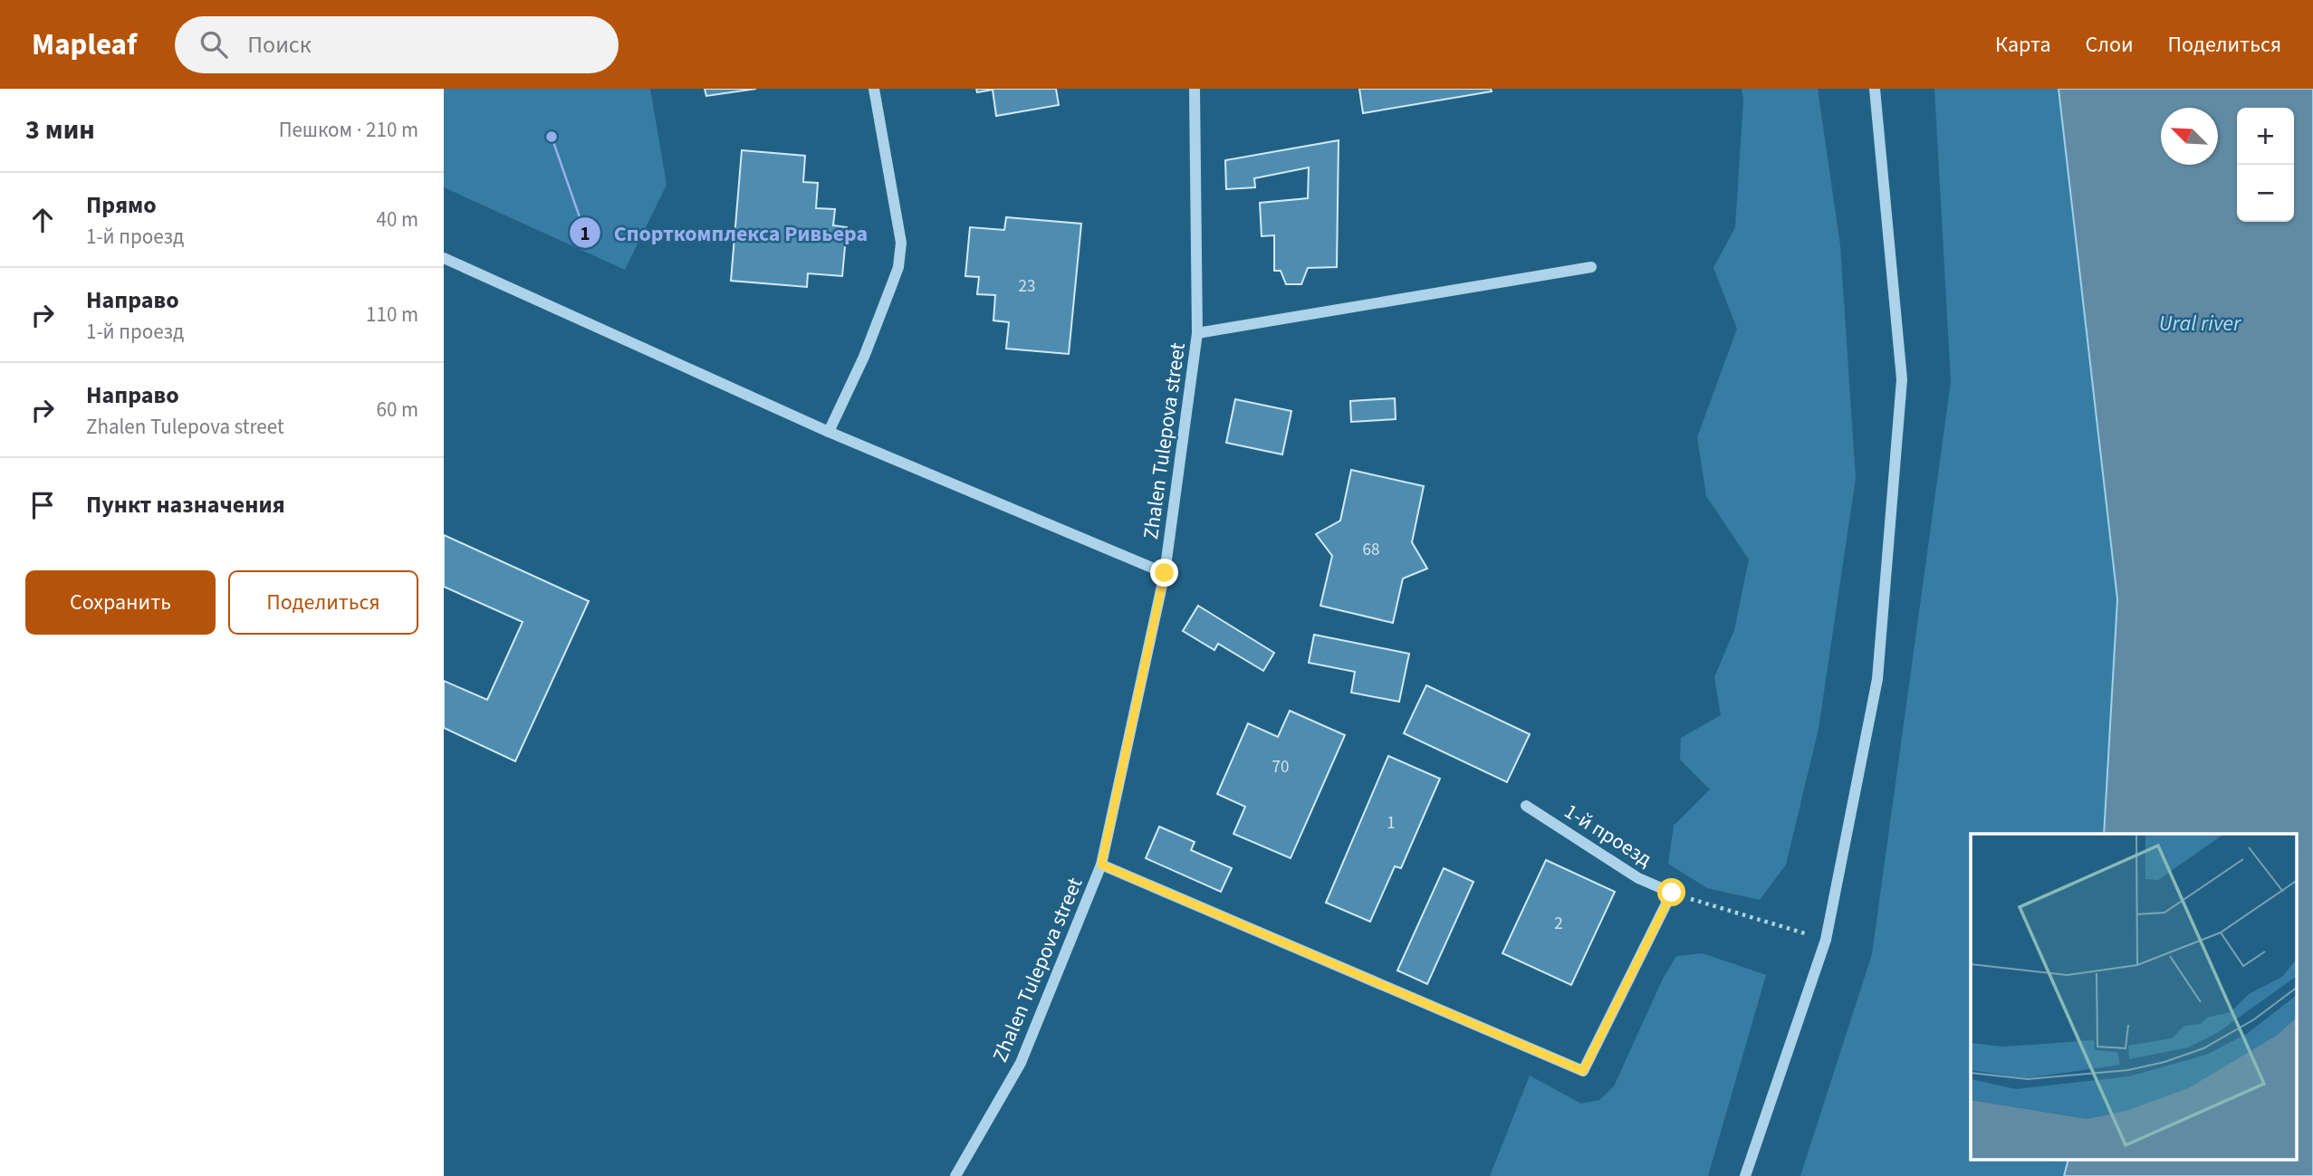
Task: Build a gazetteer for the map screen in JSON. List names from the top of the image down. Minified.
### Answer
{"streets":{"street":["Zhalen Tulepova street","1-й проезд"]},"water":["Ural river"],"places":["Спорткомплекса Ривьера"],"house_numbers":["23","68","70","1","2"],"north":"top left","page":{"header":"Mapleaf","search":"Поиск","nav":["Карта","Слои","Поделиться"],"heading":["3 мин","Пешком · 210 m"],"map_buttons":["+","−"],"list":[["Прямо","1-й проезд","40 m"],["Направо","1-й проезд","110 m"],["Направо","Zhalen Tulepova street","60 m"],"Пункт назначения"],"buttons":["Сохранить","Поделиться"]}}
